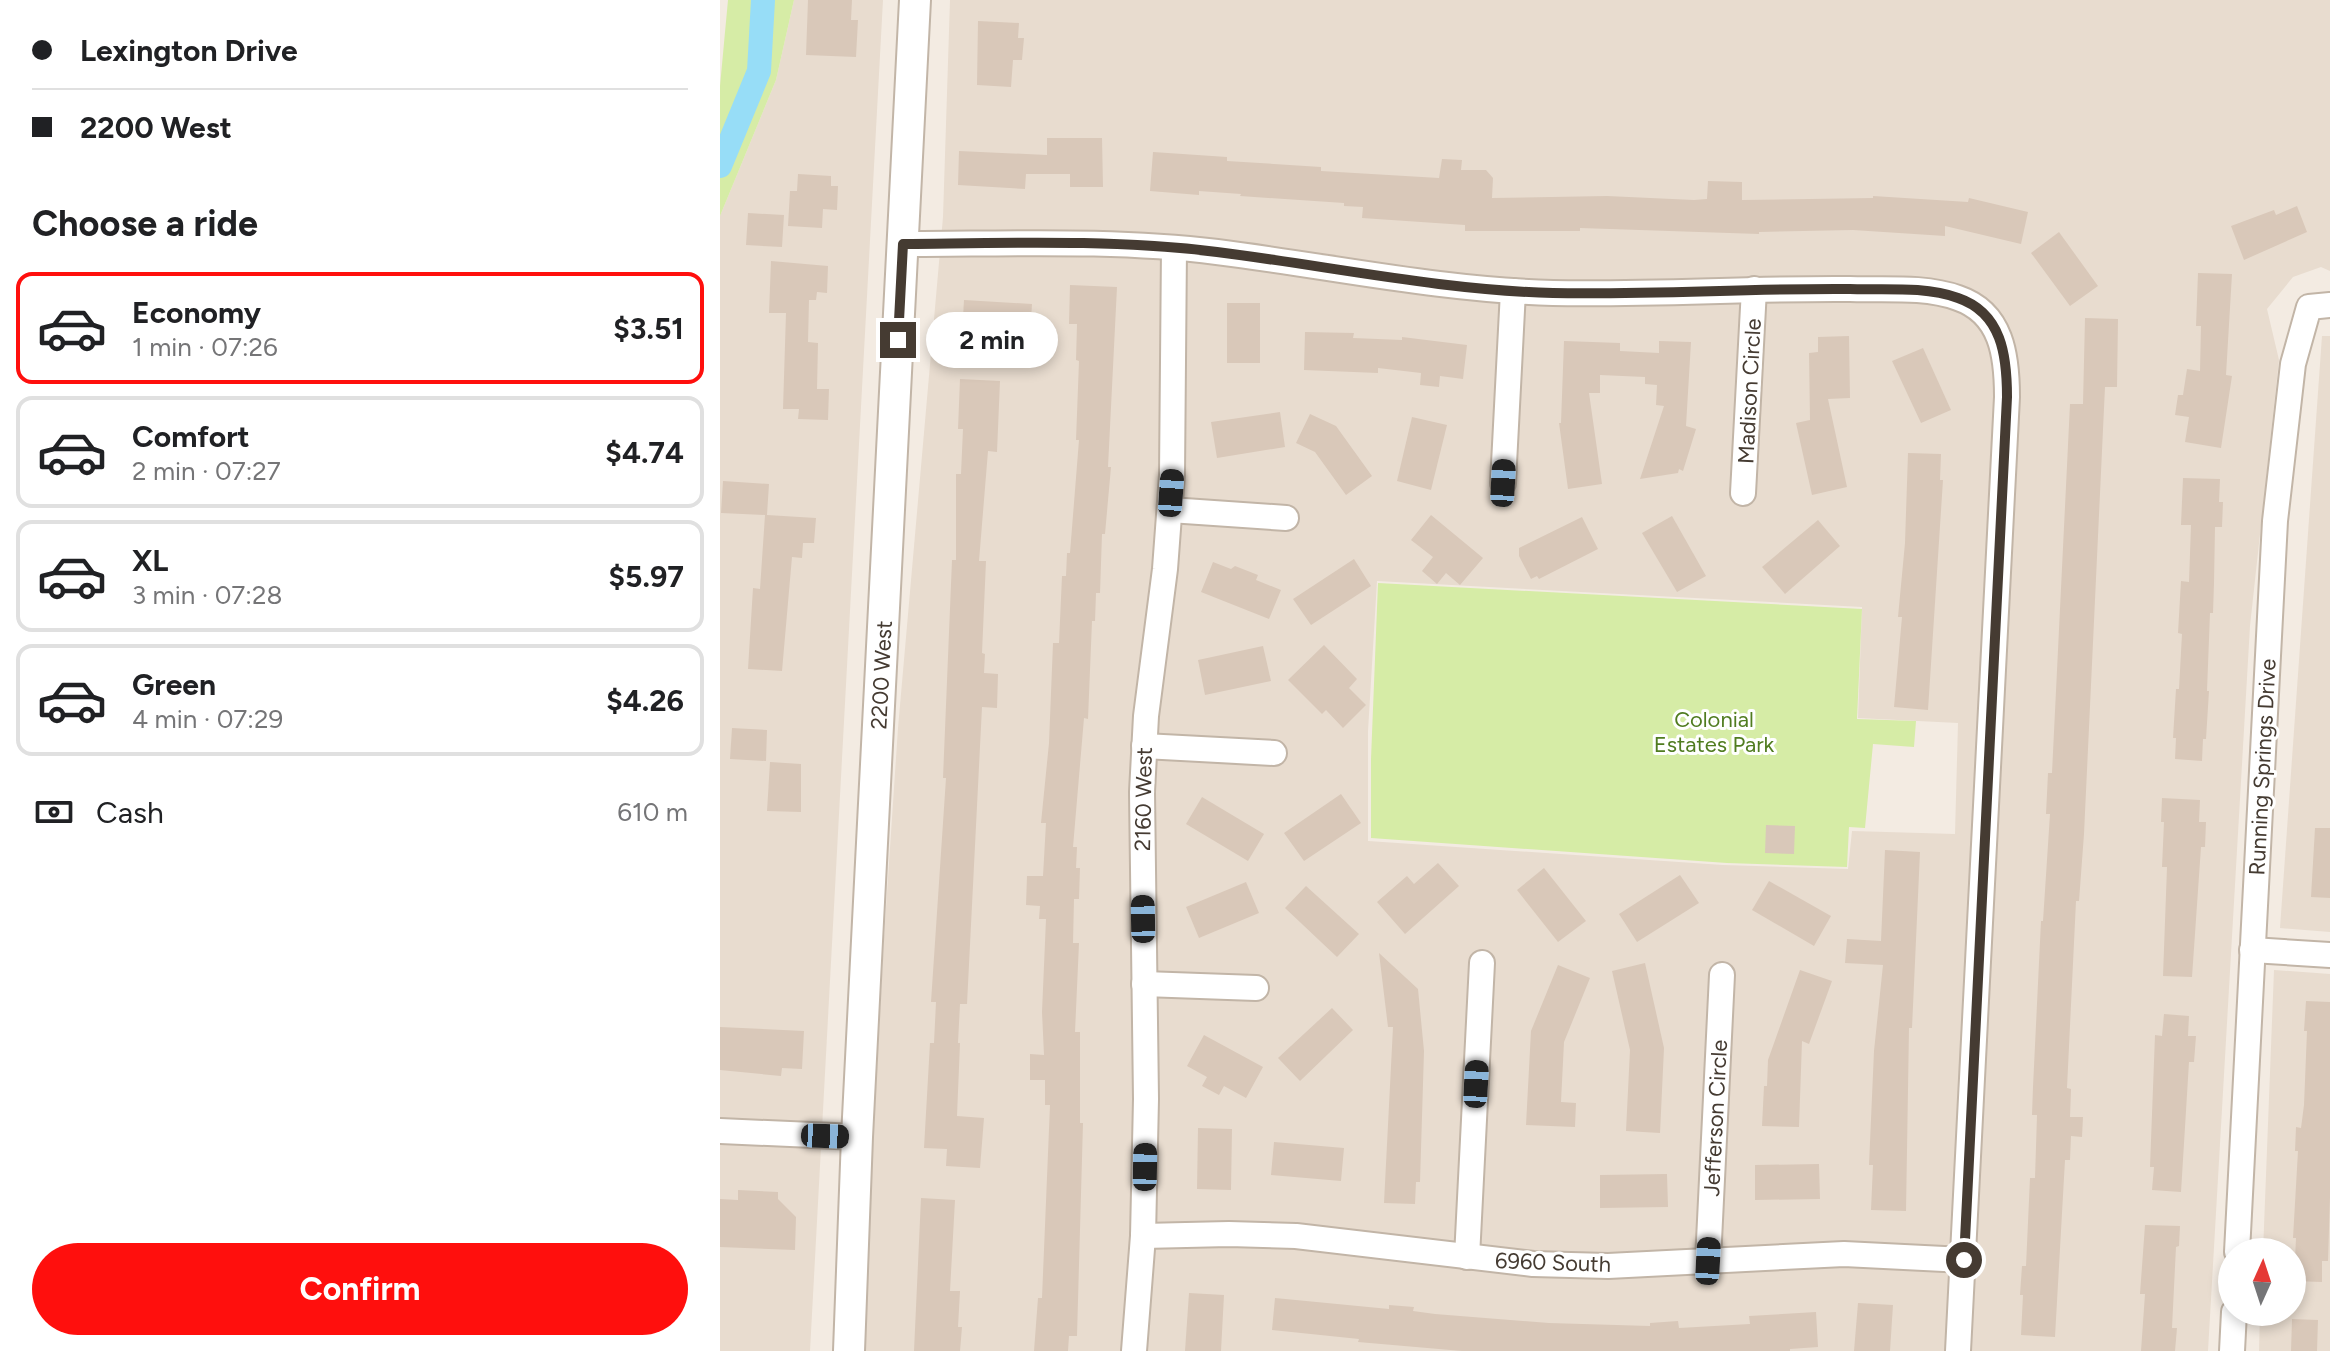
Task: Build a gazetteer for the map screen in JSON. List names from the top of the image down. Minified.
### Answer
{"streets":{"street":["Madison Circle","2200 West","Running Springs Drive","2160 West","Jefferson Circle","6960 South"]},"crossings":[["2160 West","6960 South"],["Jefferson Circle","6960 South"]],"parks":["Colonial Estates Park"],"north":"top","page":{"banner":["Lexington Drive","2200 West"],"heading":"Choose a ride","list":[{"name":"Economy","note":"1 min · 07:26","value":"$3.51"},{"name":"Comfort","note":"2 min · 07:27","value":"$4.74"},{"name":"XL","note":"3 min · 07:28","value":"$5.97"},{"name":"Green","note":"4 min · 07:29","value":"$4.26"}],"bubble":"2 min","pay":["Cash","610 m"],"buttons":"Confirm"}}
